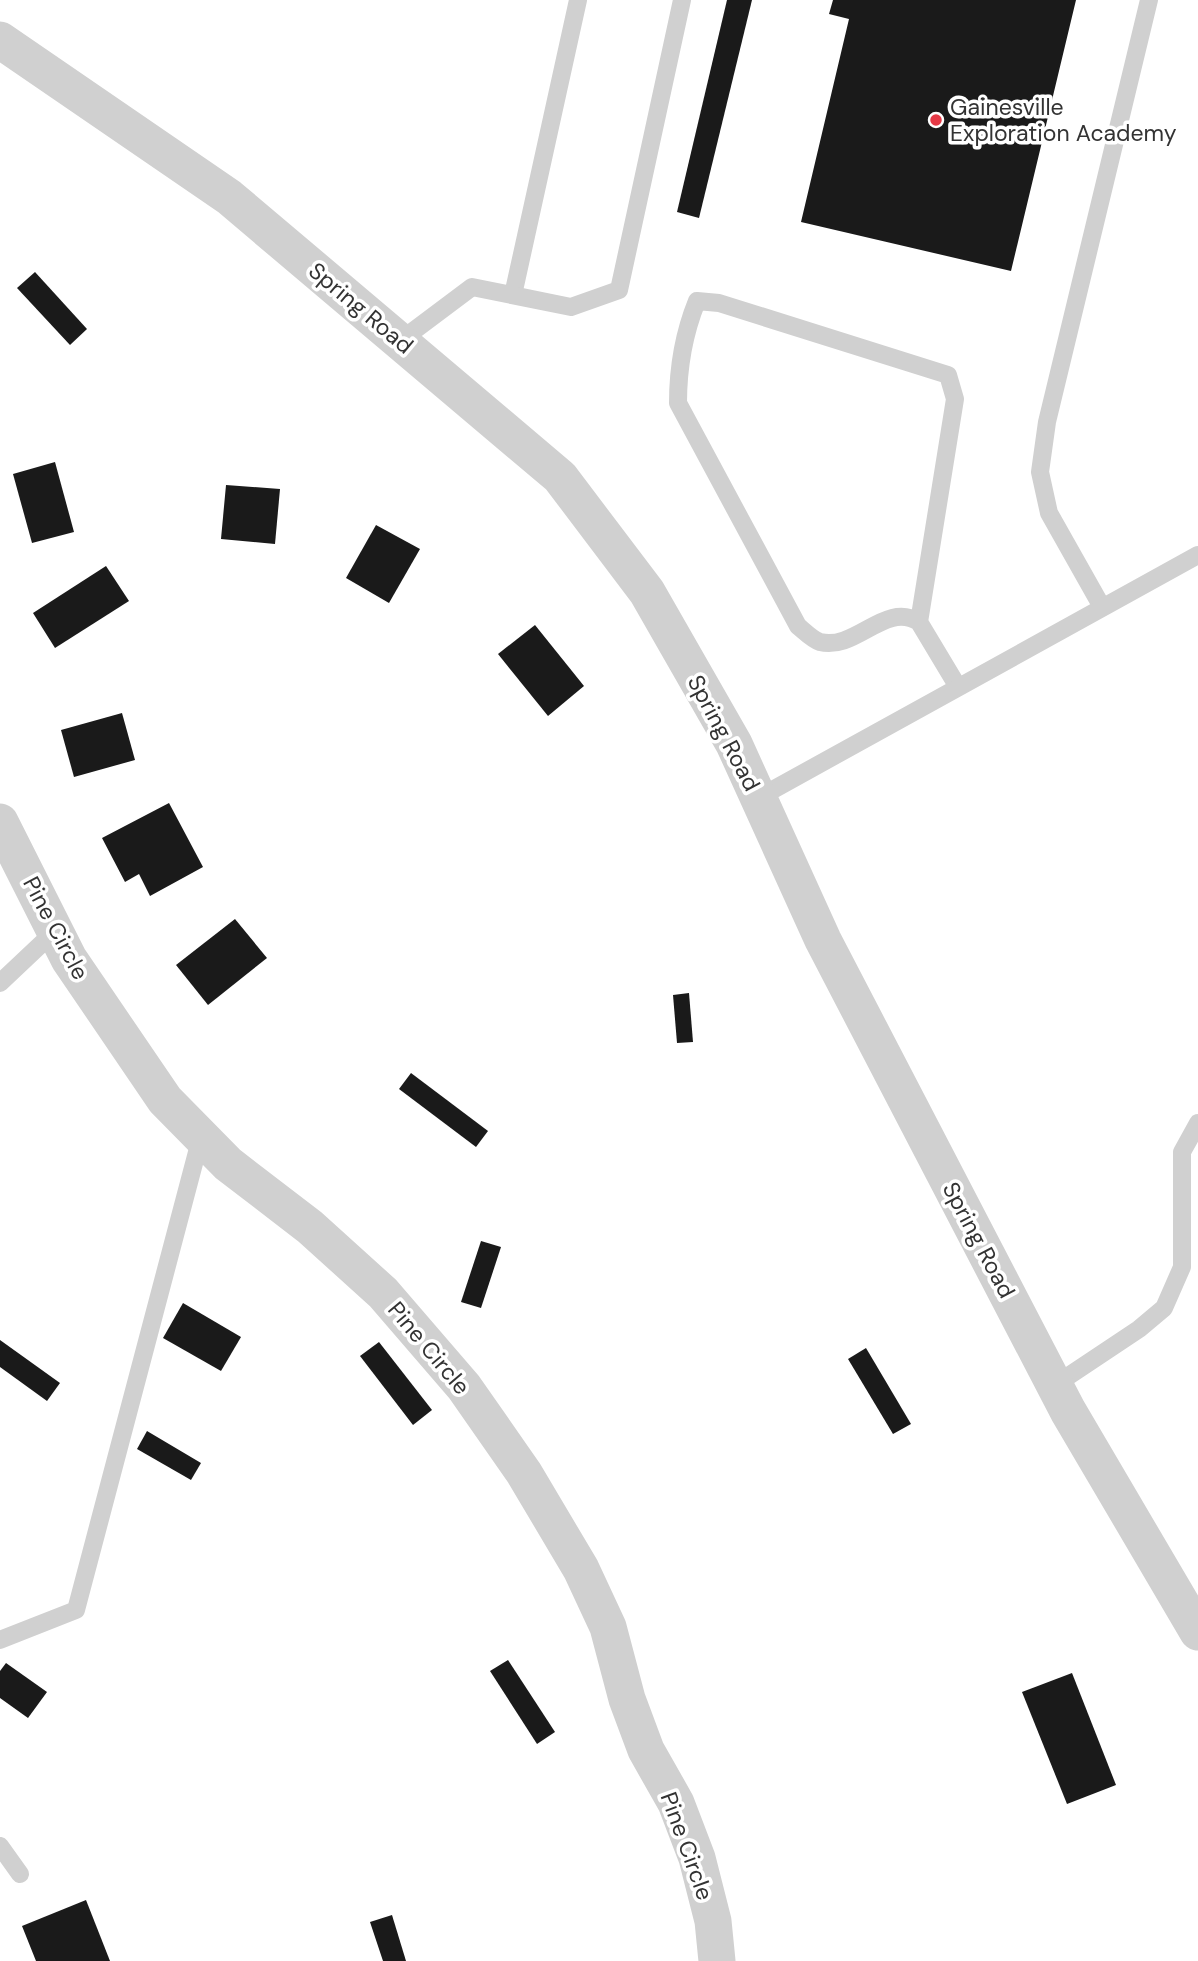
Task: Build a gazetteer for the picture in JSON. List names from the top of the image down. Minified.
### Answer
{"streets":{"street":["Spring Road","Pine Circle"]},"places":["Gainesville Exploration Academy"]}
